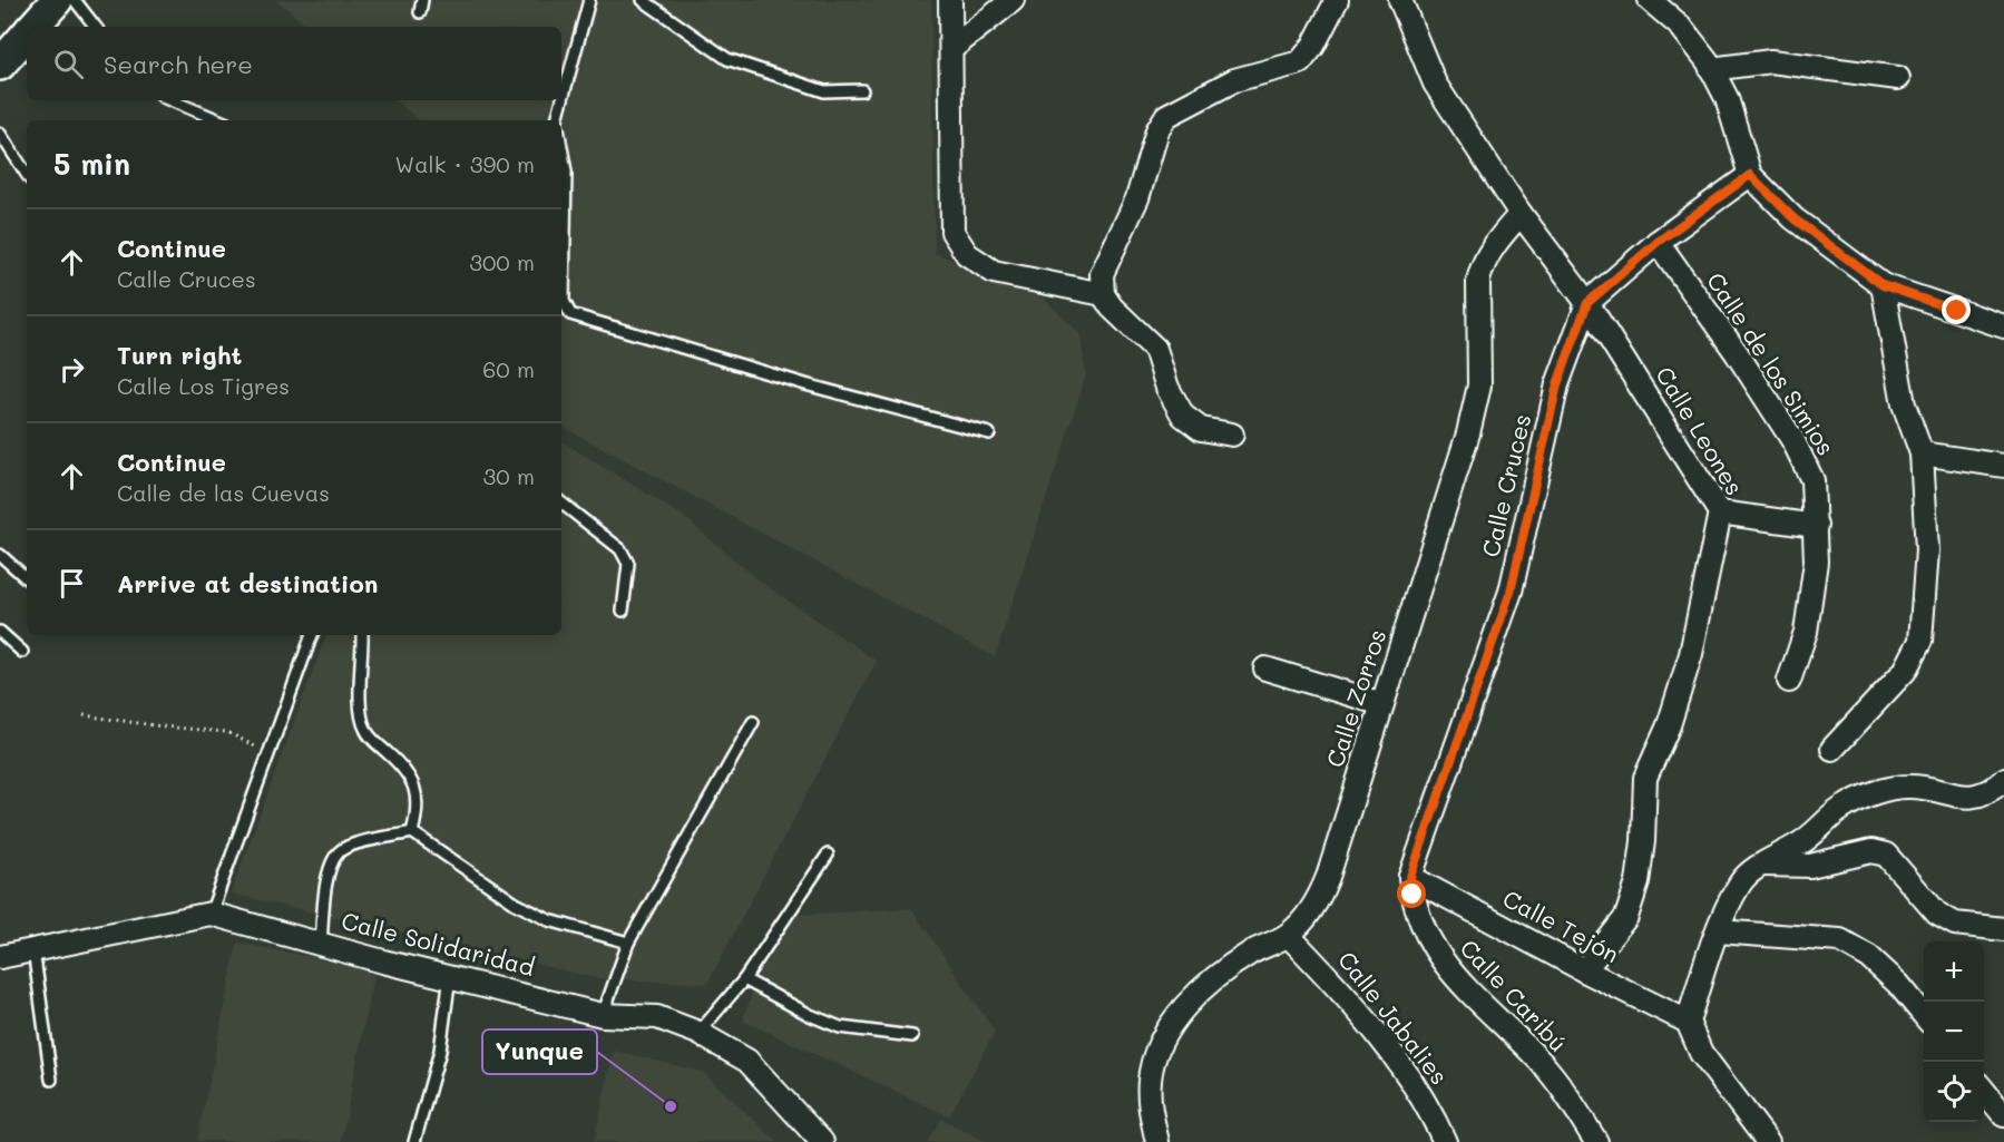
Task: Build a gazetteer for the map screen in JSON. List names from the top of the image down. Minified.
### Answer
{"streets":{"street":["Calle de los Simios","Calle Leones","Calle Cruces","Calle Zorros","Calle Tejón","Calle Solidaridad","Calle Caribú","Calle Jabalies"]},"crossings":[["Calle de los Simios","Calle Cruces"],["Calle Leones","Calle Cruces"],["Calle Leones","Calle Zorros"],["Calle Leones","Calle Tejón"],["Calle Cruces","Calle Tejón"],["Calle Cruces","Calle Caribú"],["Calle Zorros","Calle Jabalies"],["Calle Tejón","Calle Caribú"]],"places":["Yunque"],"page":{"search":"Search here","heading":["5 min","Walk · 390 m"],"list":[["Continue","Calle Cruces","300 m"],["Turn right","Calle Los Tigres","60 m"],["Continue","Calle de las Cuevas","30 m"],"Arrive at destination"],"map_buttons":["+","−"]}}
